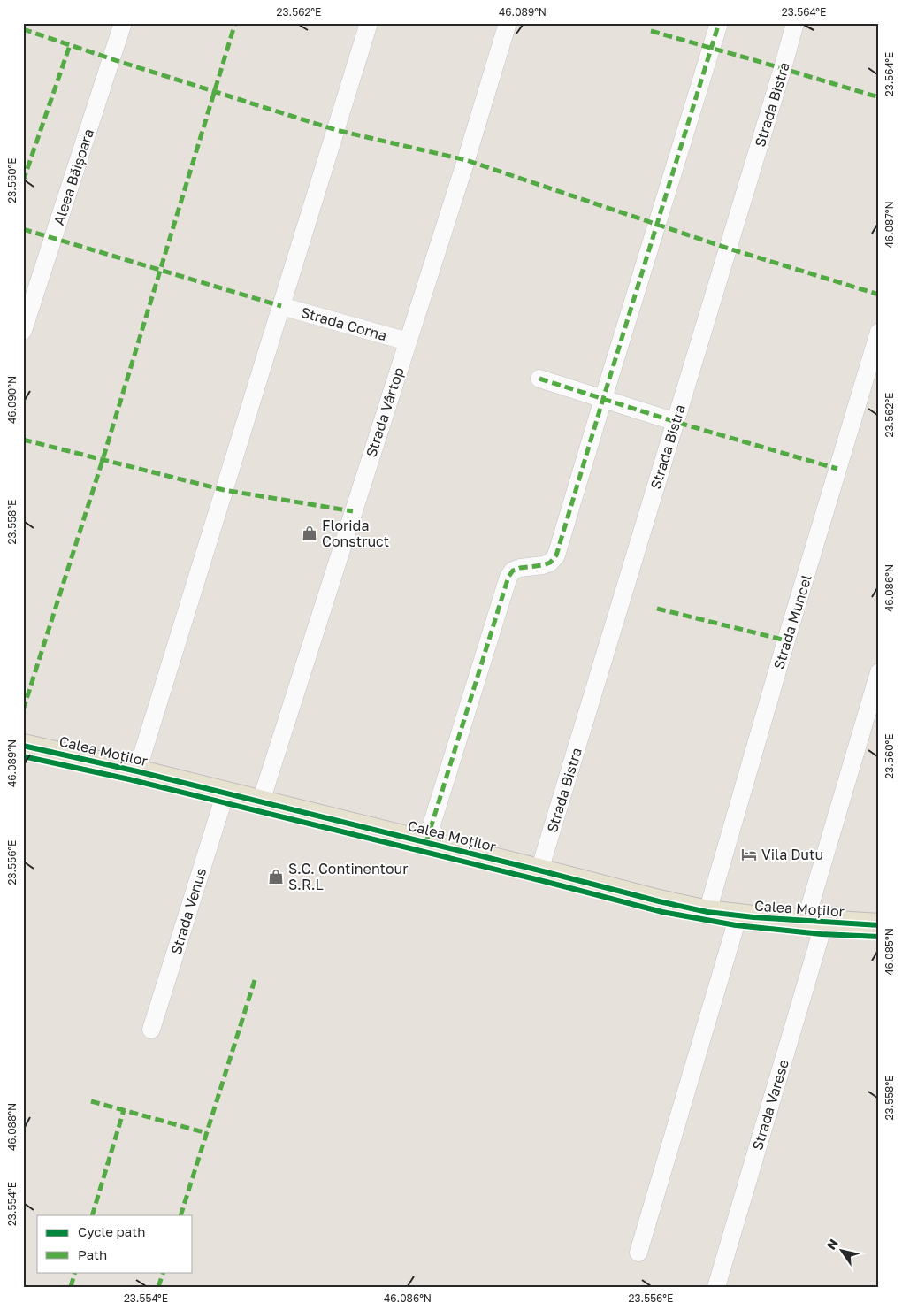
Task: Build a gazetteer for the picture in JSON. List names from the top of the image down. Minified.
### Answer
{"streets":{"main road":["Calea Moților"],"street":["Strada Bistra","Aleea Băișoara","Strada Corna","Strada Vârtop","Strada Muncel","Strada Venus","Strada Varese"]},"crossings":[["Strada Bistra","Calea Moților"],["Strada Corna","Strada Vârtop"],["Strada Vârtop","Calea Moților"],["Strada Muncel","Calea Moților"],["Calea Moților","Strada Venus"],["Calea Moților","Strada Varese"]],"places":{"shop":["Florida Construct","S.C. Continentour S.R.L"],"hotel":["Vila Dutu"]},"legend":["Cycle path","Path"],"north":"top left","coordinates":["23.562°E","46.089°N","23.564°E","23.560°E","46.087°N","46.090°N","23.558°E","46.086°N","23.556°E","46.085°N","46.088°N","23.554°E"]}
